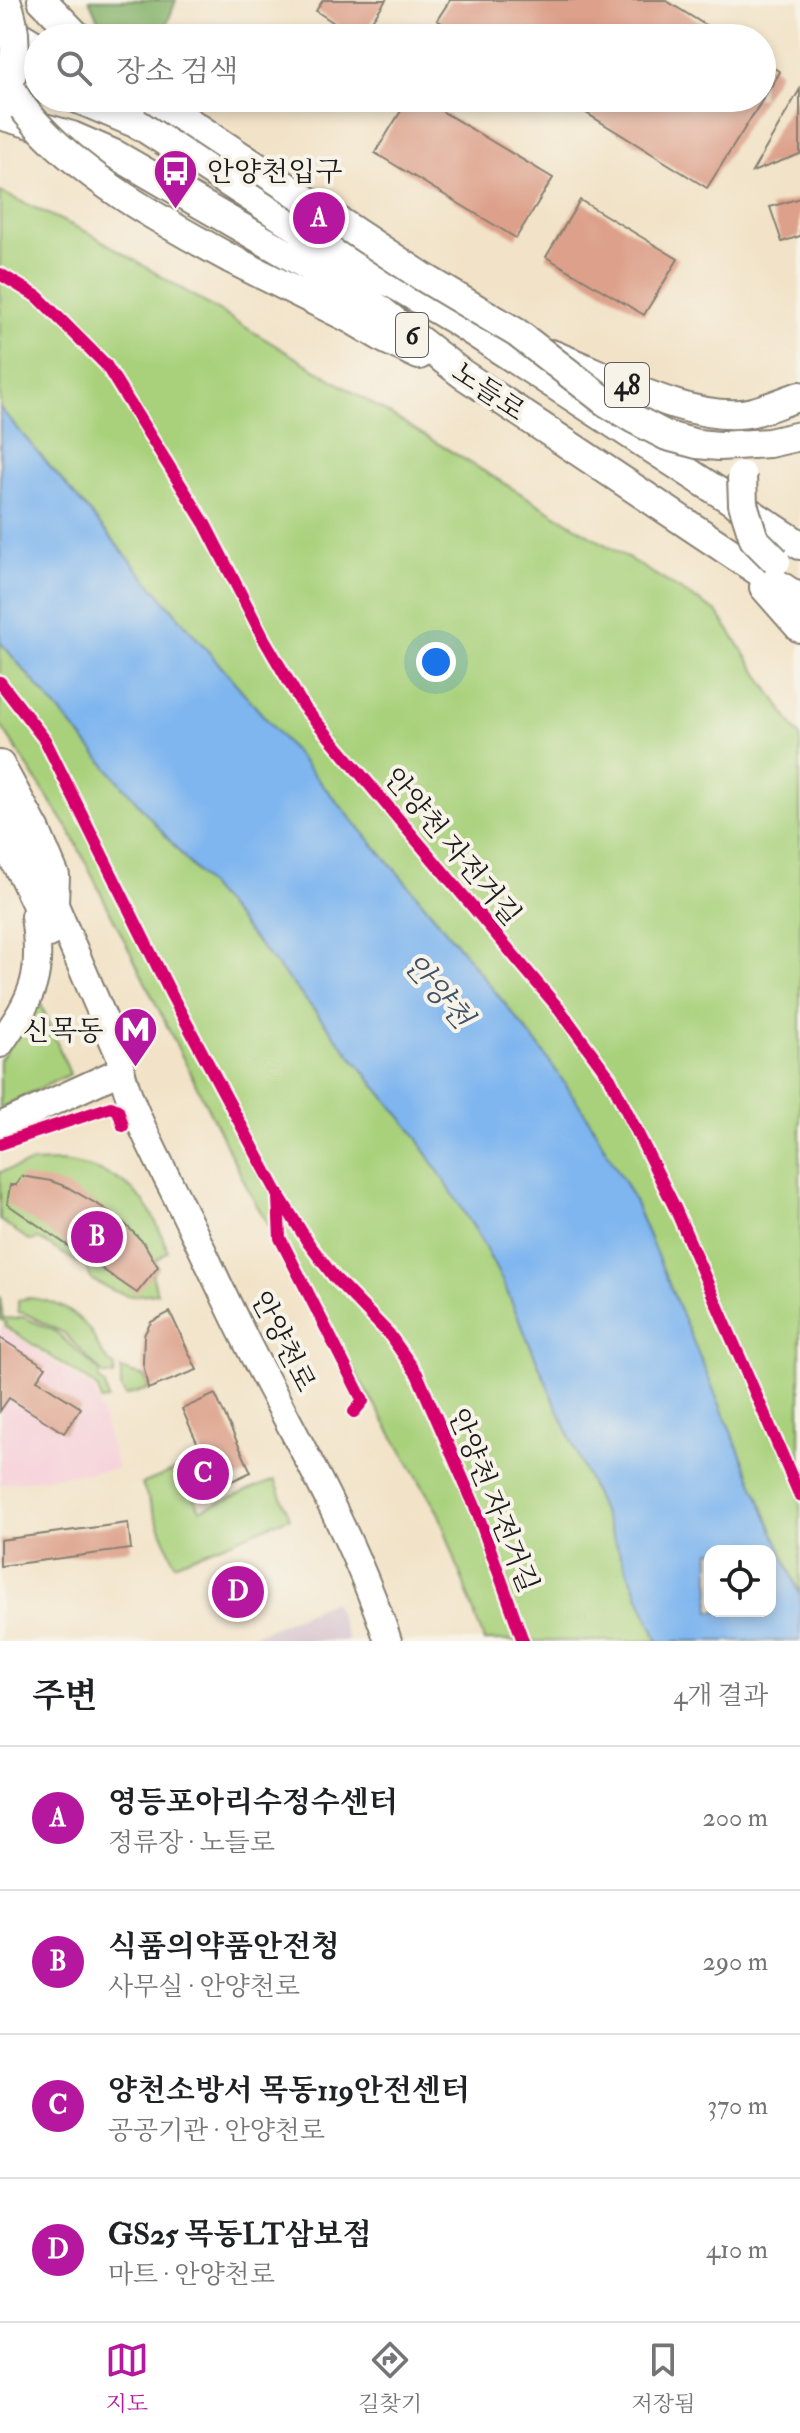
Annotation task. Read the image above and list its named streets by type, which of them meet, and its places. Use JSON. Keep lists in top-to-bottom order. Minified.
{"streets":{"main road":["6","48","노들로","안양천로"],"cycle path":["안양천 자전거길"]},"crossings":[["48","노들로"]],"water":["안양천"],"places":{"bus stop":["안양천입구"],"metro station":["신목동"]},"page":{"search":"장소 검색","pins":["A","B","C","D"],"heading":["주변","4개 결과"],"list":[{"mark":"A","name":"영등포아리수정수센터","note":"정류장 · 노들로","value":"200 m"},{"mark":"B","name":"식품의약품안전청","note":"사무실 · 안양천로","value":"290 m"},{"mark":"C","name":"양천소방서 목동119안전센터","note":"공공기관 · 안양천로","value":"370 m"},{"mark":"D","name":"GS25 목동LT삼보점","note":"마트 · 안양천로","value":"410 m"}],"nav":["지도","길찾기","저장됨"]}}
